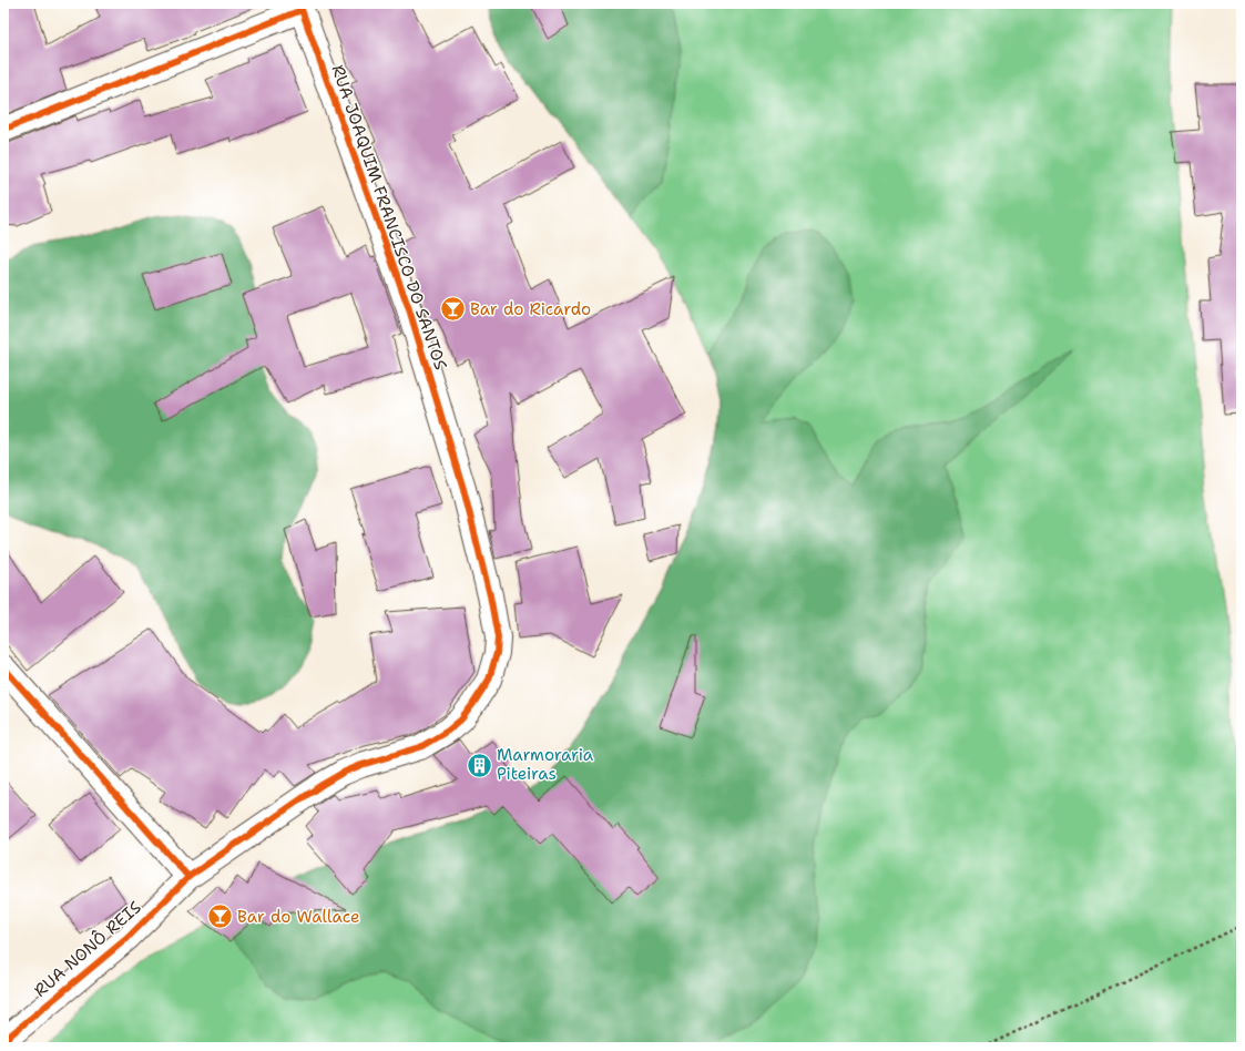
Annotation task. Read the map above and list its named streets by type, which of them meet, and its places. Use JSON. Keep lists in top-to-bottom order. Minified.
{"streets":{"street":["RUA JOAQUIM FRANCISCO DO SANTOS","RUA NONÔ REIS"]},"crossings":[["RUA JOAQUIM FRANCISCO DO SANTOS","RUA NONÔ REIS"]],"places":{"bar":["Bar do Ricardo","Bar do Wallace"],"building":["Marmoraria Piteiras"]}}
